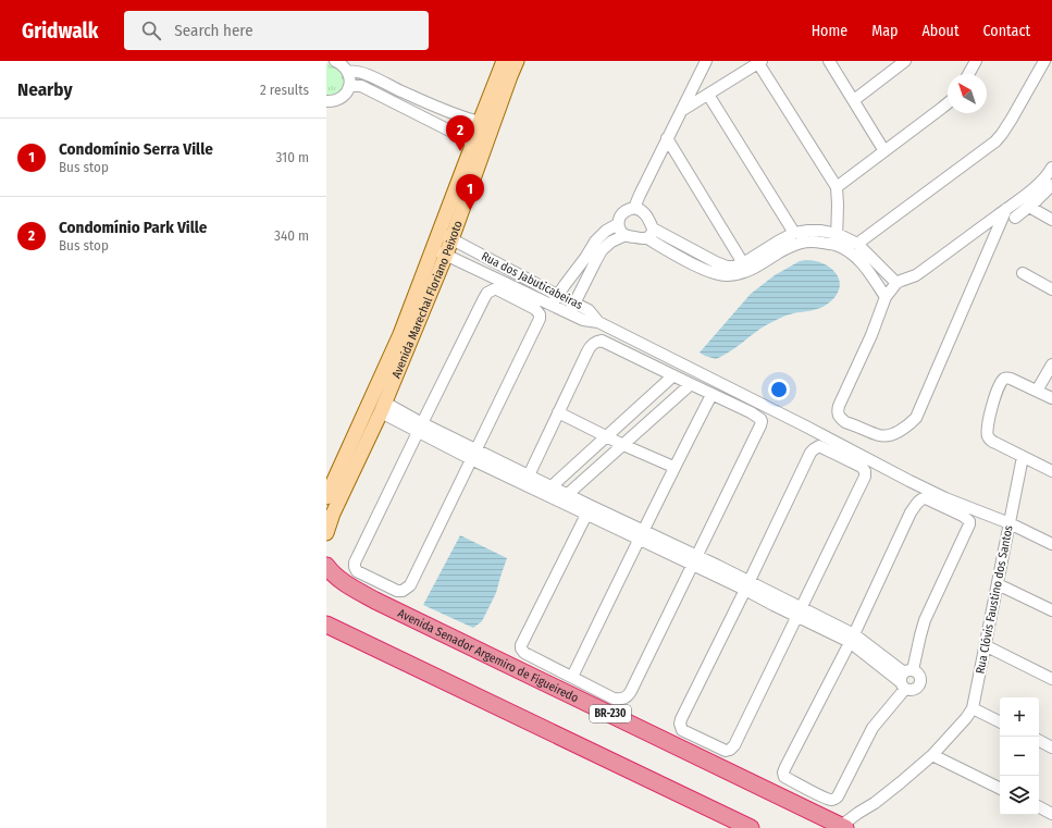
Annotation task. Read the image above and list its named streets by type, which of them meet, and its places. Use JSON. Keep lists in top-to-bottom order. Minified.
{"streets":{"highway":["Avenida Senador Argemiro de Figueiredo","BR-230"],"main road":["Avenida Marechal Floriano Peixoto"],"street":["Rua dos Jabuticabeiras","Rua Clóvis Faustino dos Santos"]},"crossings":[["Rua dos Jabuticabeiras","Avenida Marechal Floriano Peixoto"]],"north":"top left","page":{"header":"Gridwalk","search":"Search here","nav":["Home","Map","About","Contact"],"heading":["Nearby","2 results"],"pins":["2","1"],"list":[{"mark":"1","name":"Condomínio Serra Ville","note":"Bus stop","value":"310 m"},{"mark":"2","name":"Condomínio Park Ville","note":"Bus stop","value":"340 m"}],"map_buttons":["+","−"]}}
